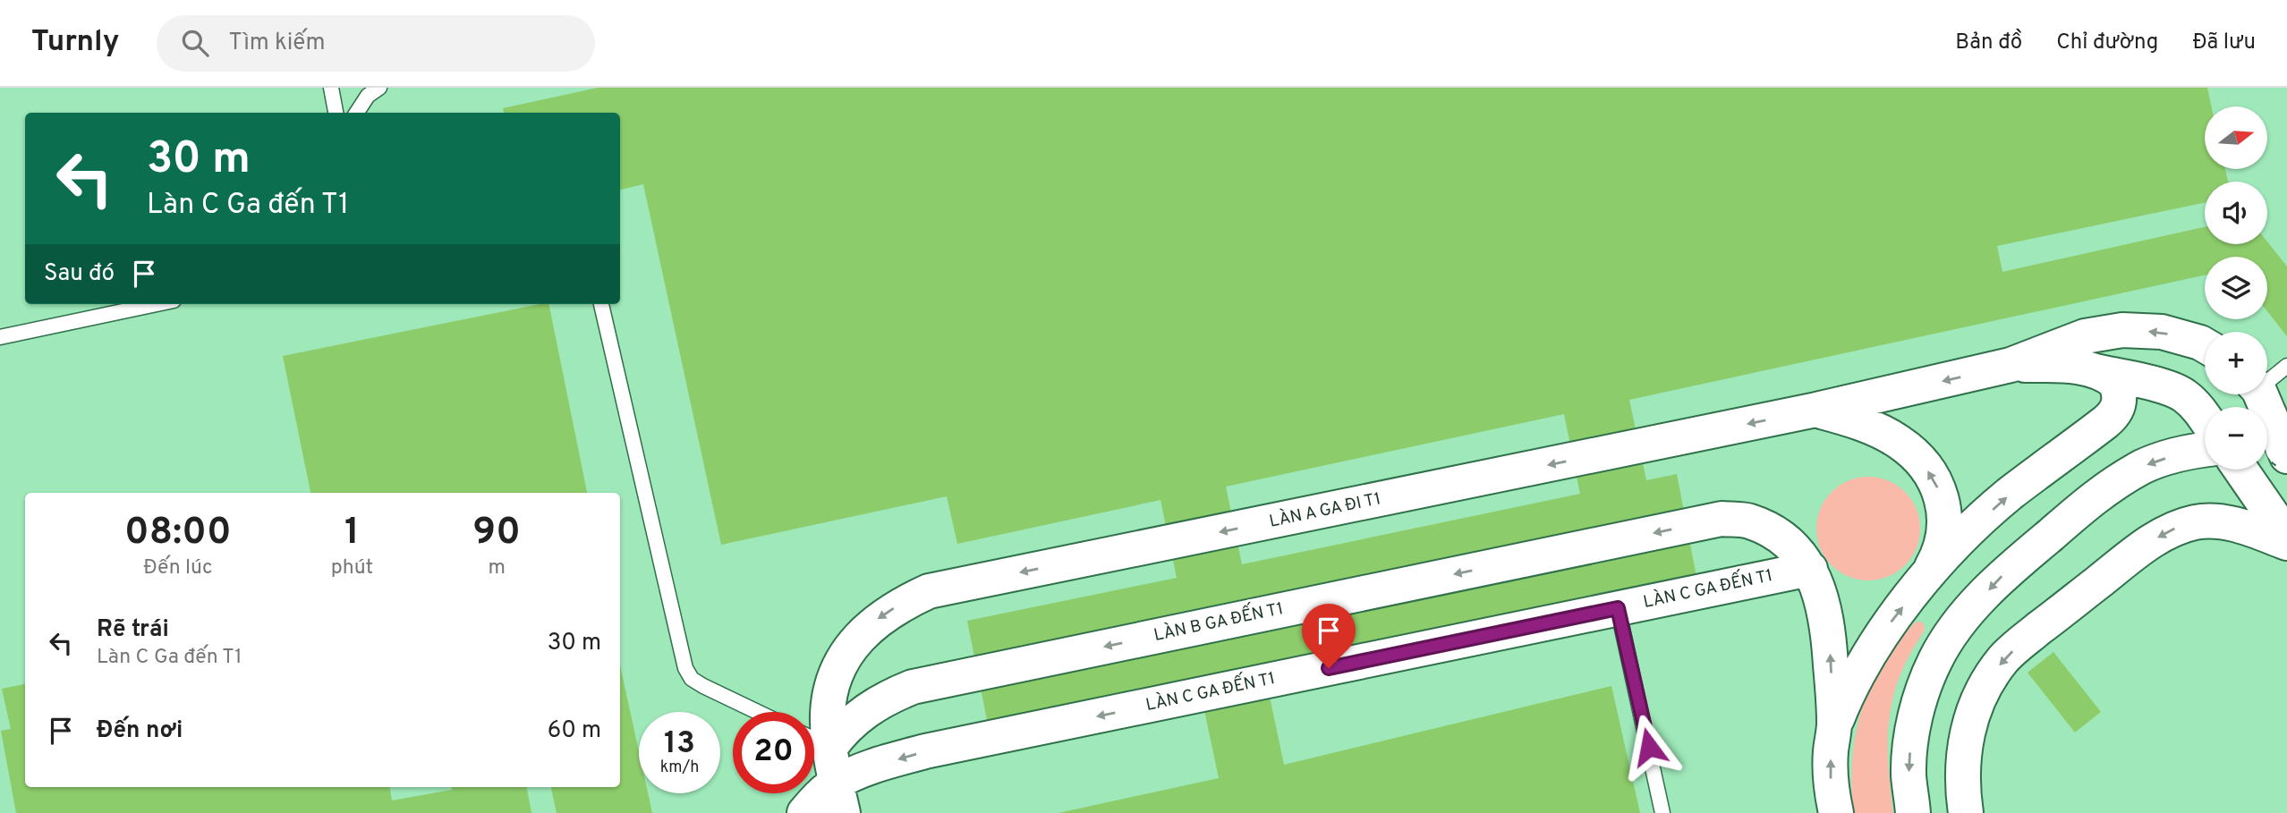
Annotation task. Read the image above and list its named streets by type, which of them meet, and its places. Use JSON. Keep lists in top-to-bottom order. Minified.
{"streets":{"street":["LÀN A GA ĐI T1","LÀN C GA ĐẾN T1","LÀN B GA ĐẾN T1"]},"crossings":[["LÀN A GA ĐI T1","LÀN C GA ĐẾN T1"],["LÀN A GA ĐI T1","LÀN B GA ĐẾN T1"],["LÀN C GA ĐẾN T1","LÀN B GA ĐẾN T1"]],"one_way":["LÀN A GA ĐI T1","LÀN C GA ĐẾN T1","LÀN B GA ĐẾN T1"],"north":"right","page":{"header":"Turnly","search":"Tìm kiếm","nav":["Bản đồ","Chỉ đường","Đã lưu"],"map_buttons":["+","−"],"turn":["30 m","Làn C Ga đến T1"],"then":"Sau đó","eta":["08:00","Đến lúc","1","phút","90","m"],"list":[{"name":"Rẽ trái","note":"Làn C Ga đến T1","value":"30 m"},{"name":"Đến nơi","value":"60 m"}],"speed":"13 km/h","limit":"20"}}
